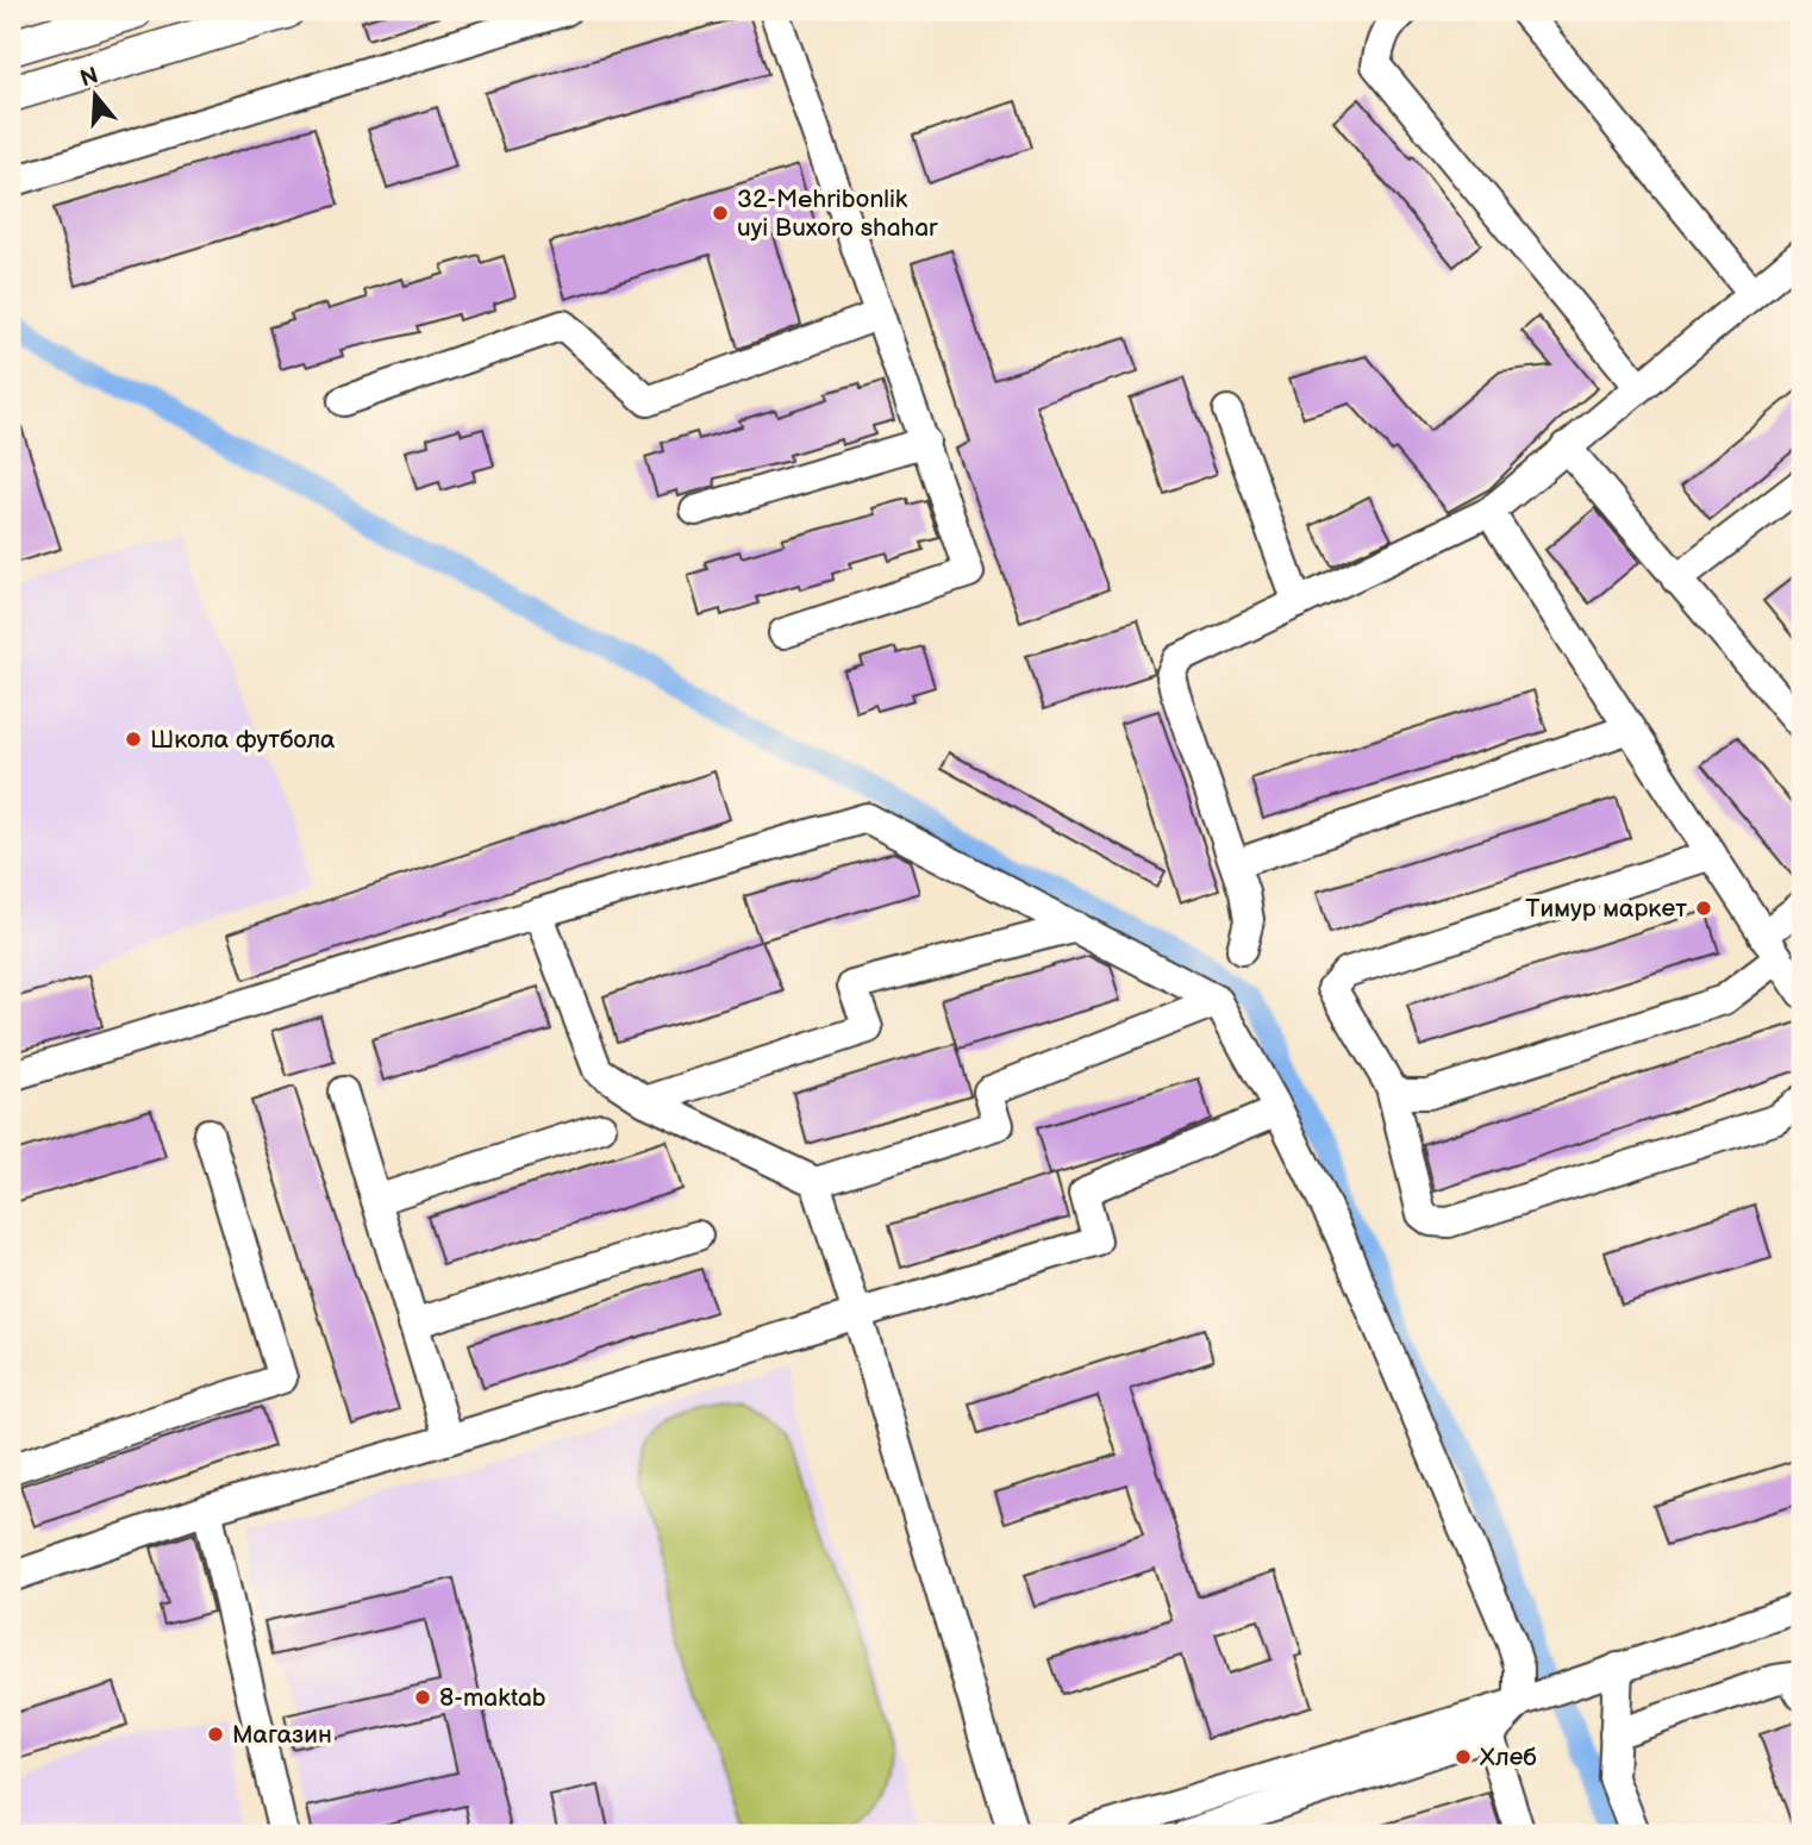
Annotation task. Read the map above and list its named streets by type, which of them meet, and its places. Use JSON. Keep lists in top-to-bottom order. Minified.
{"places":["32-Mehribonlik uyi Buxoro shahar","Школа футбола","Тимур маркет","8-maktab","Магазин","Хлеб"],"north":"top"}
